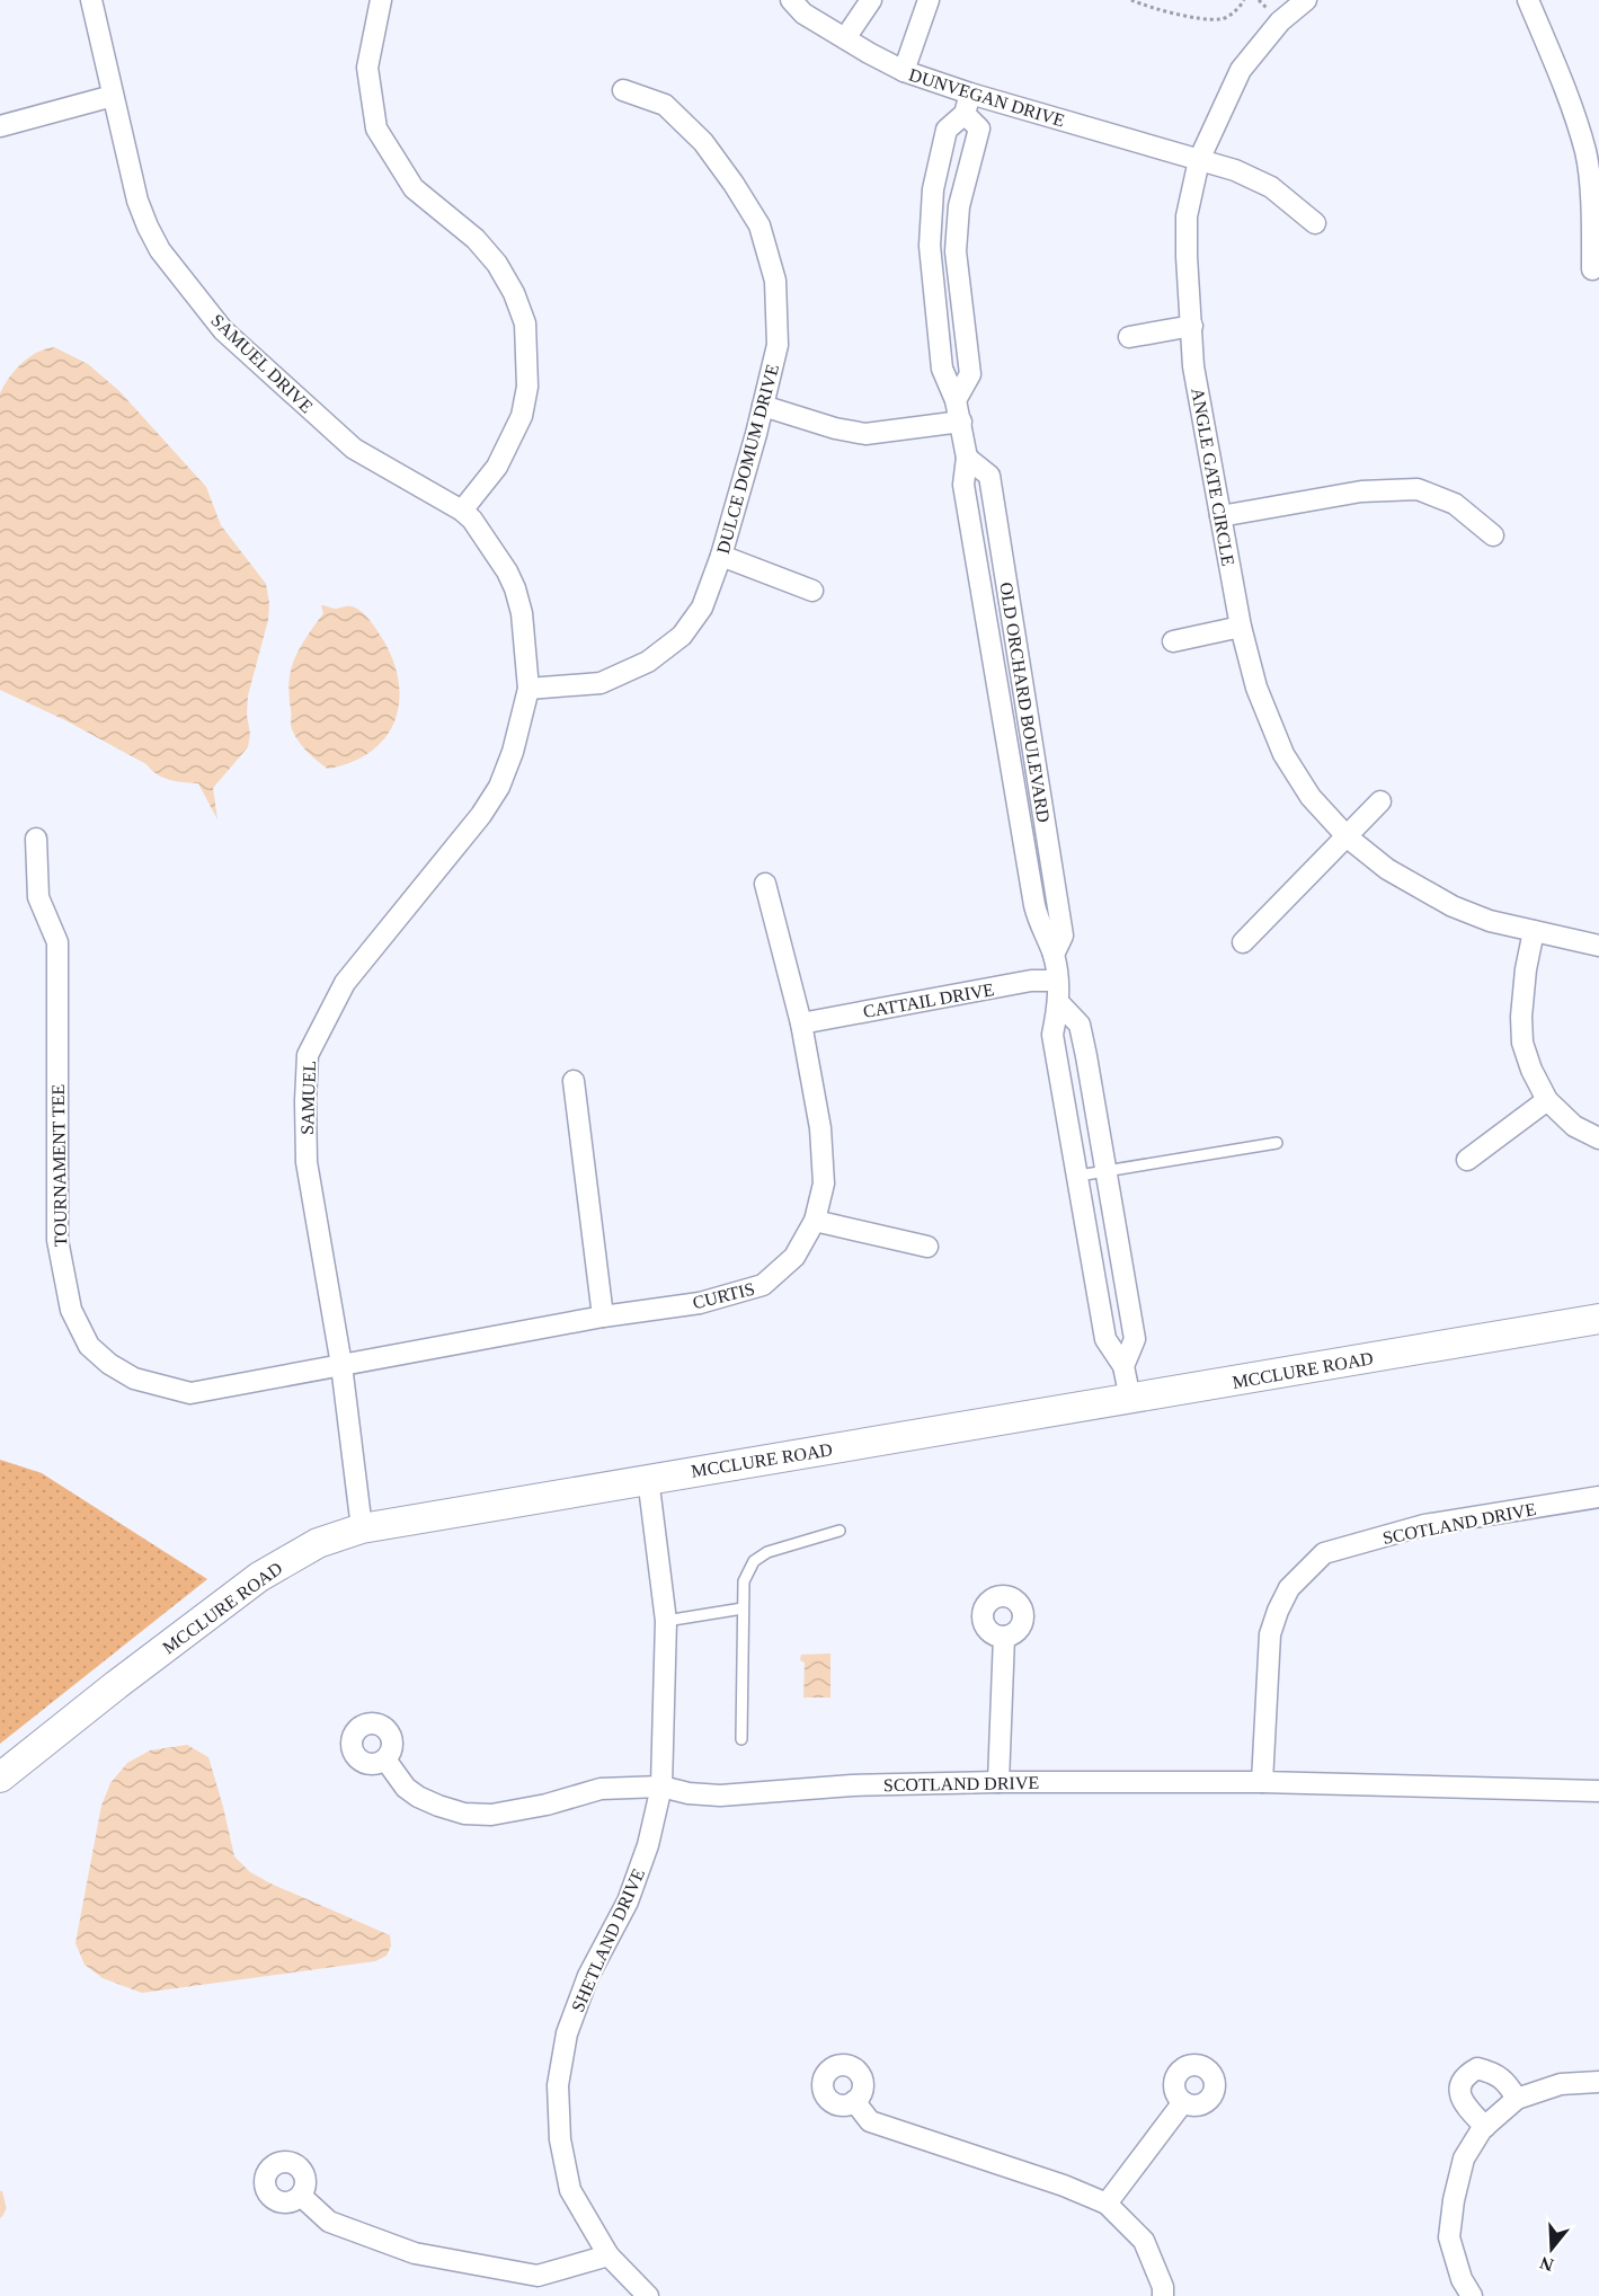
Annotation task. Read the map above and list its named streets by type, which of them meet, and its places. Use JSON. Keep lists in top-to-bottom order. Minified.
{"streets":{"street":["DUNVEGAN DRIVE","SAMUEL DRIVE","DULCE DOMUM DRIVE","ANGLE GATE CIRCLE","OLD ORCHARD BOULEVARD","CATTAIL DRIVE","SAMUEL","TOURNAMENT TEE","CURTIS","MCCLURE ROAD","SCOTLAND DRIVE","SHETLAND DRIVE"]},"crossings":[["DUNVEGAN DRIVE","ANGLE GATE CIRCLE"],["DUNVEGAN DRIVE","OLD ORCHARD BOULEVARD"],["SAMUEL DRIVE","DULCE DOMUM DRIVE"],["SAMUEL DRIVE","SAMUEL"],["DULCE DOMUM DRIVE","SAMUEL"],["OLD ORCHARD BOULEVARD","CATTAIL DRIVE"],["OLD ORCHARD BOULEVARD","MCCLURE ROAD"],["CATTAIL DRIVE","CURTIS"],["SAMUEL","TOURNAMENT TEE"],["SAMUEL","CURTIS"],["SAMUEL","MCCLURE ROAD"],["TOURNAMENT TEE","CURTIS"],["MCCLURE ROAD","SHETLAND DRIVE"],["SCOTLAND DRIVE","SHETLAND DRIVE"]],"north":"bottom"}
